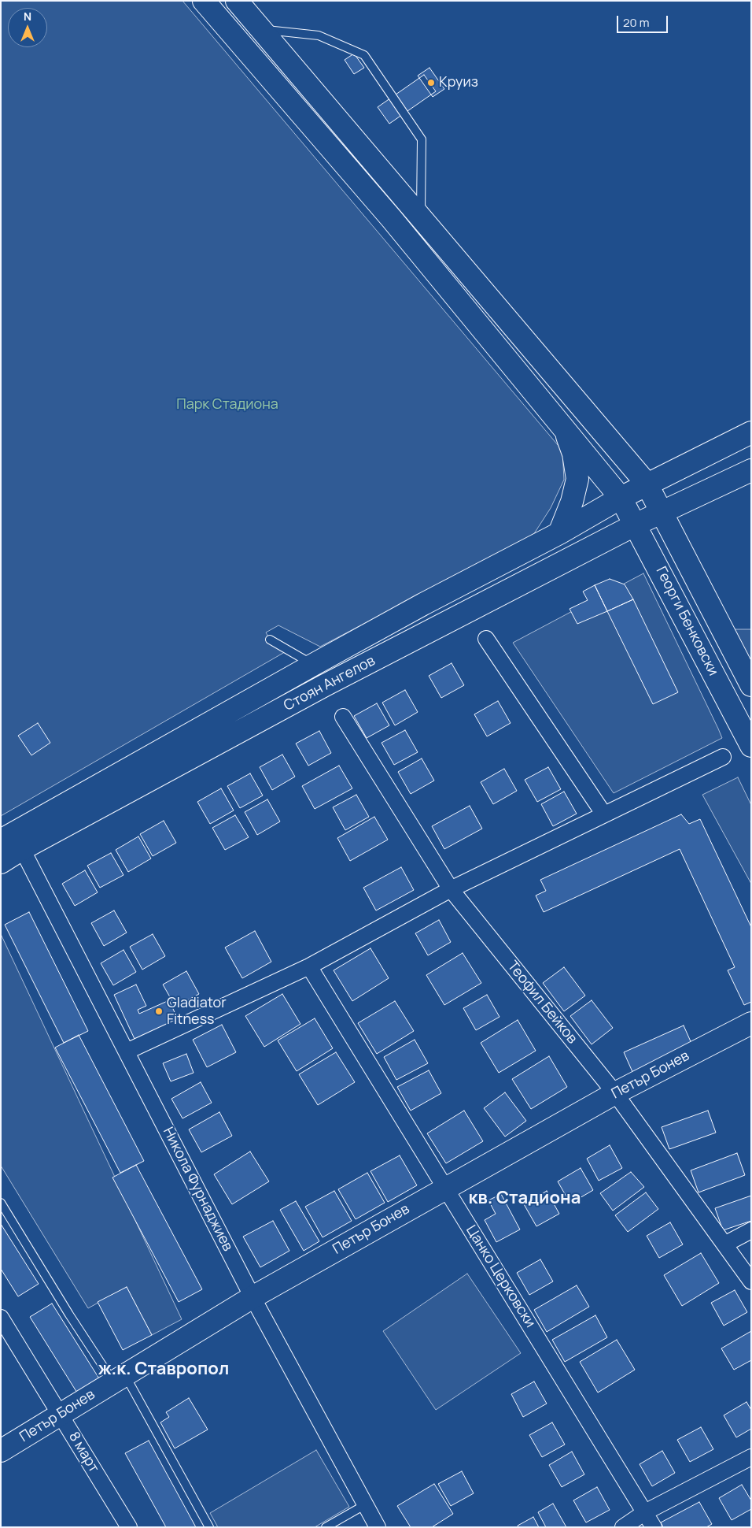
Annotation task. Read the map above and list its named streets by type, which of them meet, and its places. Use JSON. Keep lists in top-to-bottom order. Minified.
{"streets":{"main road":["Георги Бенковски","Стоян Ангелов","Петър Бонев"],"street":["Теофил Бейков","Никола Фурнаджиев","Цанко Церковски","8 март"]},"crossings":[["Георги Бенковски","Стоян Ангелов"],["Стоян Ангелов","Никола Фурнаджиев"],["Теофил Бейков","Петър Бонев"],["Петър Бонев","Никола Фурнаджиев"],["Петър Бонев","Цанко Церковски"],["Петър Бонев","8 март"]],"districts":["кв. Стадиона","ж.к. Ставропол"],"parks":["Парк Стадиона"],"places":["Круиз","Gladiator Fitness"],"scale_bar":"20 m","north":"top"}
